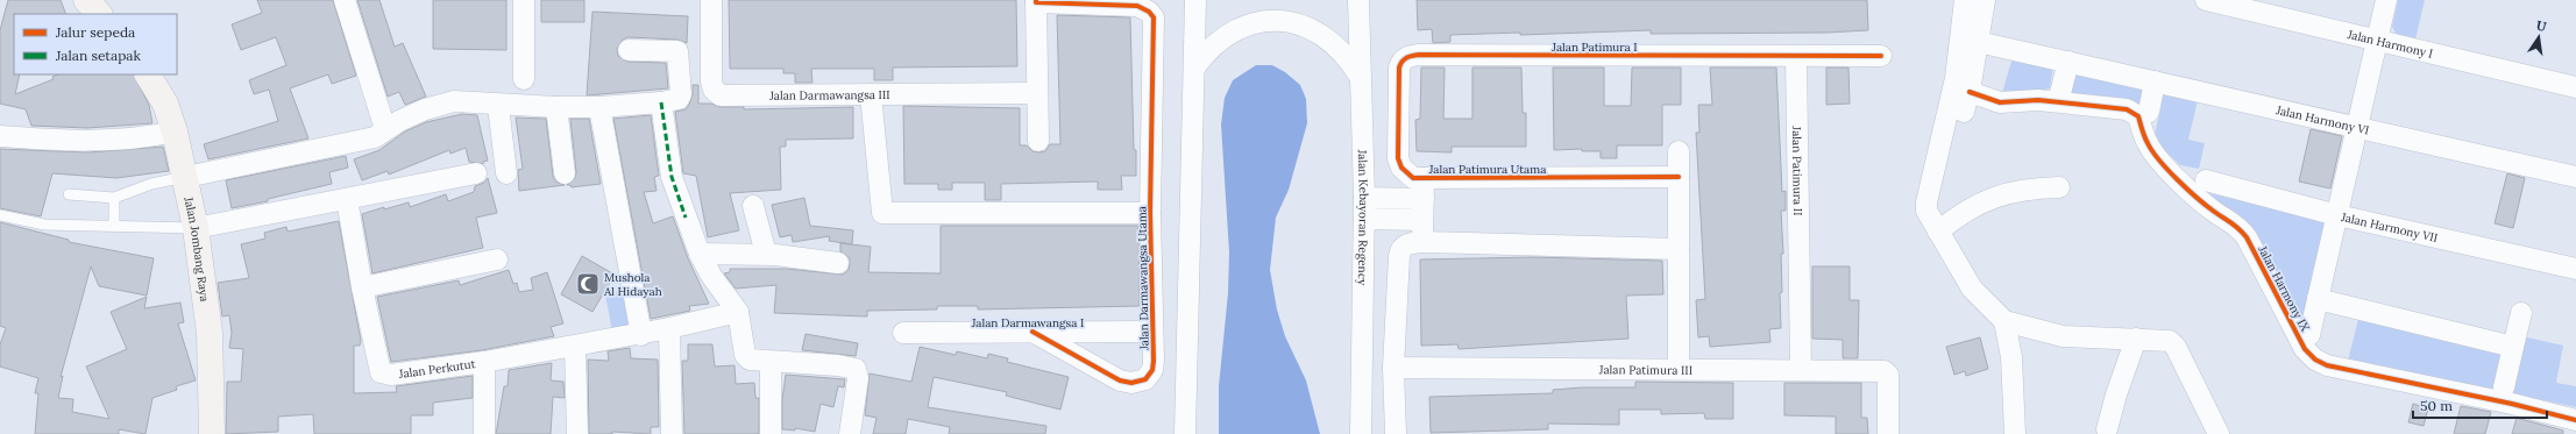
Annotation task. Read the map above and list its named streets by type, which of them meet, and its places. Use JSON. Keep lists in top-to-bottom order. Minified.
{"streets":{"main road":["Jalan Jombang Raya"],"street":["Jalan Harmony I","Jalan Patimura I","Jalan Darmawangsa III","Jalan Harmony VI","Jalan Patimura Utama","Jalan Patimura II","Jalan Kebayoran Regency","Jalan Harmony VII","Jalan Darmawangsa Utama","Jalan Harmony IX","Jalan Darmawangsa I","Jalan Perkutut","Jalan Patimura III"]},"crossings":[["Jalan Patimura I","Jalan Patimura Utama"],["Jalan Patimura I","Jalan Patimura II"],["Jalan Harmony VI","Jalan Harmony IX"],["Jalan Patimura Utama","Jalan Kebayoran Regency"],["Jalan Patimura II","Jalan Patimura III"],["Jalan Darmawangsa Utama","Jalan Darmawangsa I"]],"places":{"mosque":["Mushola Al Hidayah"]},"legend":["Jalur sepeda","Jalan setapak"],"scale_bar":"50 m","north":"top"}
